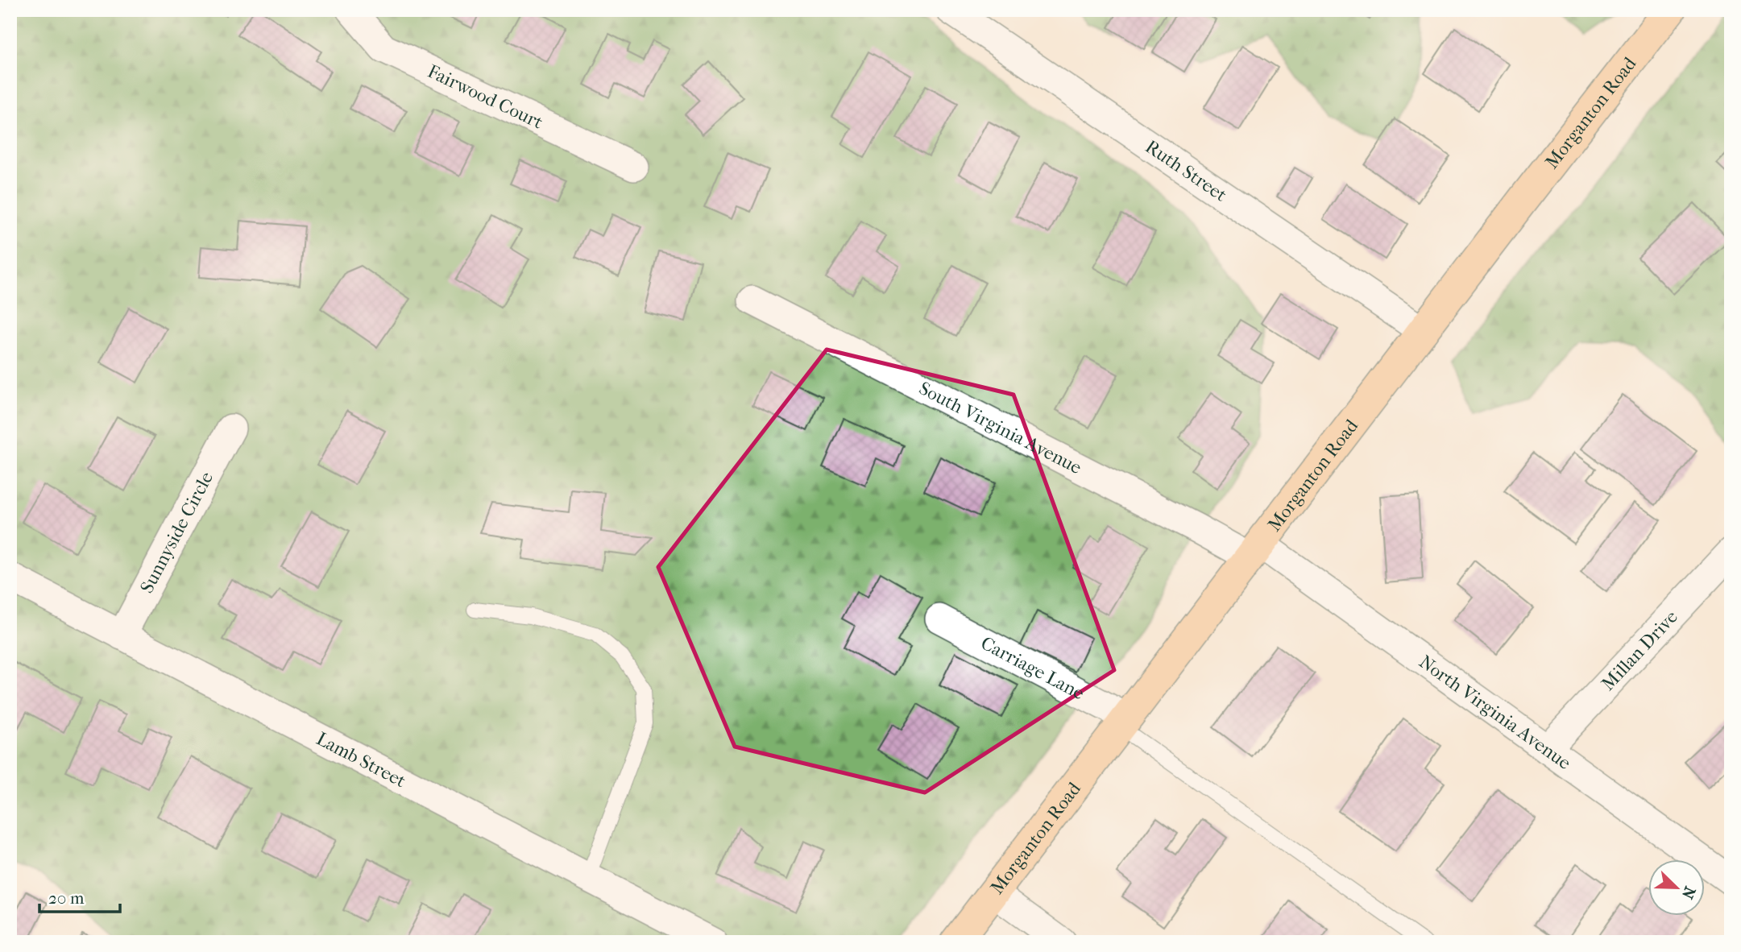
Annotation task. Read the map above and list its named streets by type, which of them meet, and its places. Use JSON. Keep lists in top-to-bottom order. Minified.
{"streets":{"main road":["Morganton Road"],"street":["Fairwood Court","Ruth Street","South Virginia Avenue","Sunnyside Circle","Millan Drive","Carriage Lane","North Virginia Avenue","Lamb Street"]},"crossings":[["Morganton Road","Ruth Street"],["Morganton Road","South Virginia Avenue"],["Morganton Road","Carriage Lane"],["Morganton Road","North Virginia Avenue"],["South Virginia Avenue","North Virginia Avenue"],["Sunnyside Circle","Lamb Street"],["Millan Drive","North Virginia Avenue"]],"scale_bar":"20 m","north":"bottom right"}
